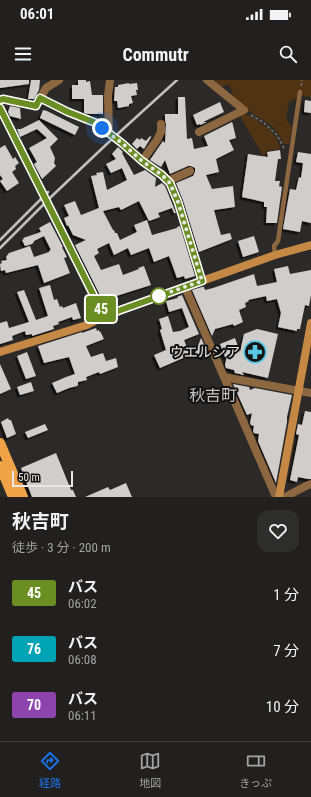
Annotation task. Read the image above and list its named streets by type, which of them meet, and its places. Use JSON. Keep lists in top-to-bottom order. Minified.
{"districts":["秋吉町"],"places":{"pharmacy":["ウエルシア"]},"lines":["bus line 45"],"scale_bar":"50 m","page":{"status":"06:01","header":"Commutr","on_map":"45","scale":"50 m","heading":["秋吉町","徒歩 · 3 分 · 200 m"],"list":[{"mark":"45","name":"バス","note":"06:02","value":"1 分"},{"mark":"76","name":"バス","note":"06:08","value":"7 分"},{"mark":"70","name":"バス","note":"06:11","value":"10 分"}],"tabs":["経路","地図","きっぷ"]}}
